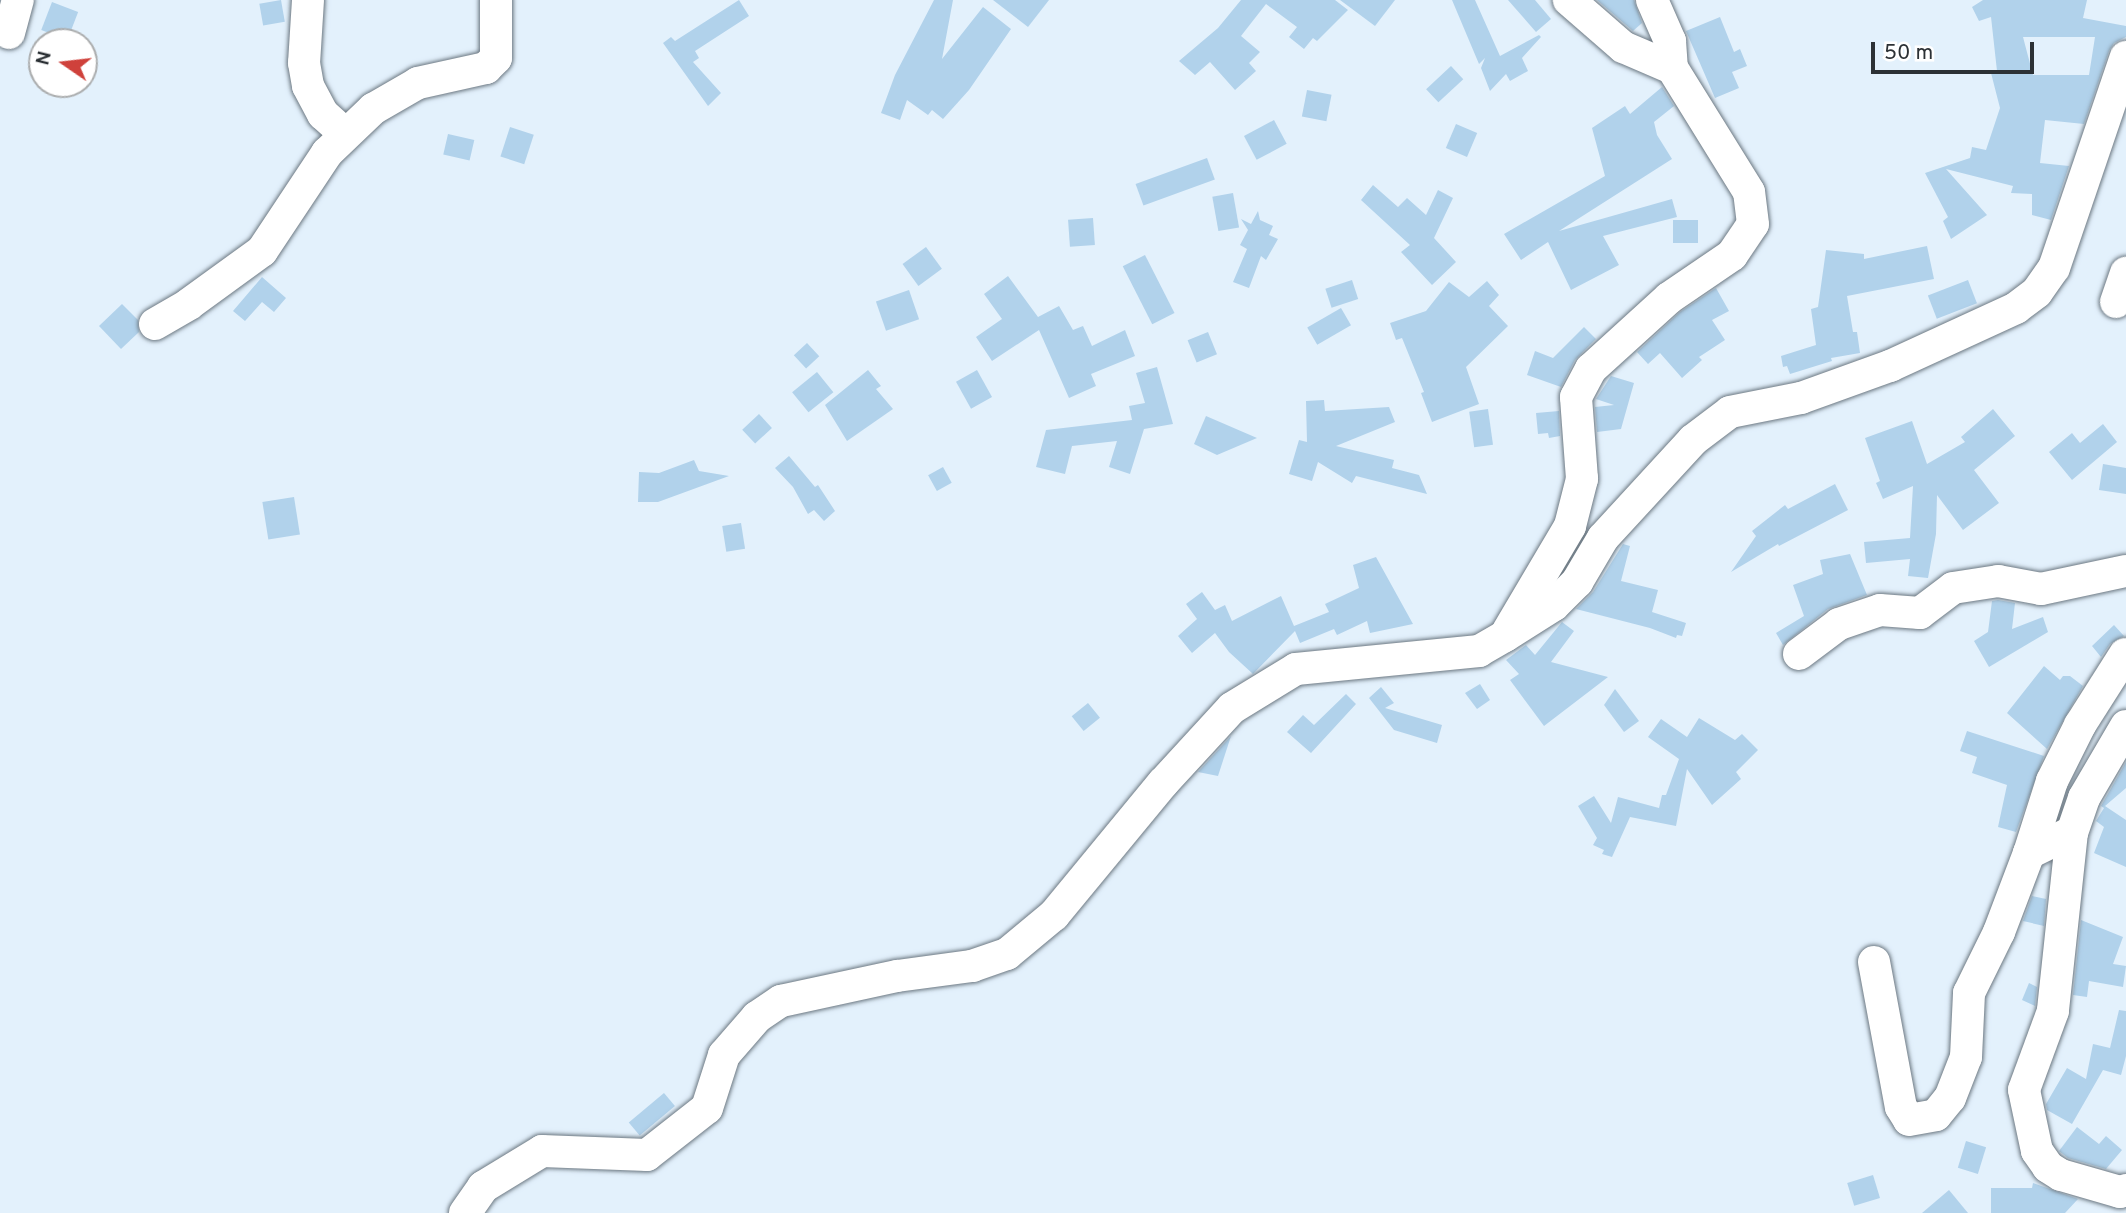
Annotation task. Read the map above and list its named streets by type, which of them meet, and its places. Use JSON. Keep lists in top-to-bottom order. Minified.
{"scale_bar":"50 m","north":"left"}
